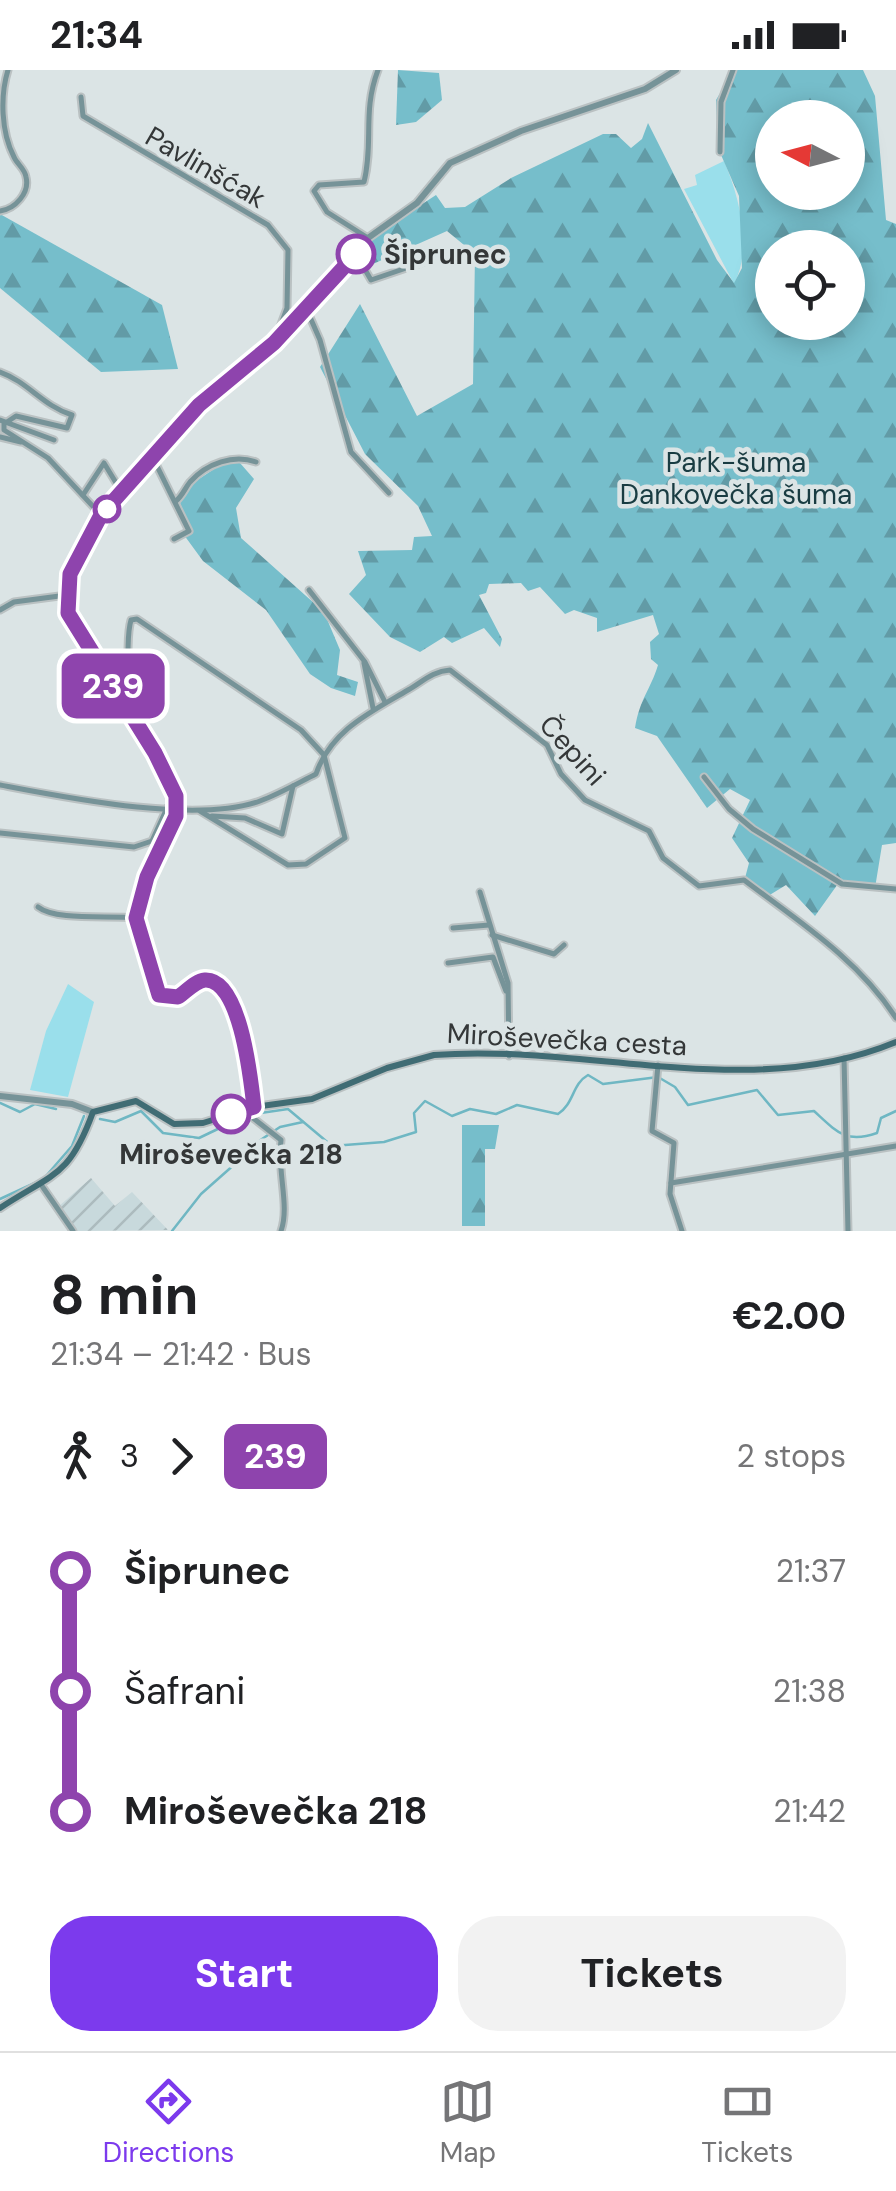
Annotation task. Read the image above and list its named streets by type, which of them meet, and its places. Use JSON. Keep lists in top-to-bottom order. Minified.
{"streets":{"main road":["Miroševečka cesta"],"street":["Pavlinšćak","Čepini"]},"parks":["Park-šuma Dankovečka šuma"],"places":["Šiprunec","Miroševečka 218"],"lines":["bus line 239"],"north":"left","page":{"status":"21:34","on_map":"239","heading":["8 min","21:34 – 21:42 · Bus","€2.00"],"legs":["3","239","2 stops"],"list":[{"name":"Šiprunec","value":"21:37"},{"name":"Šafrani","value":"21:38"},{"name":"Miroševečka 218","value":"21:42"}],"buttons":["Start","Tickets"],"tabs":["Directions","Map","Tickets"]}}
